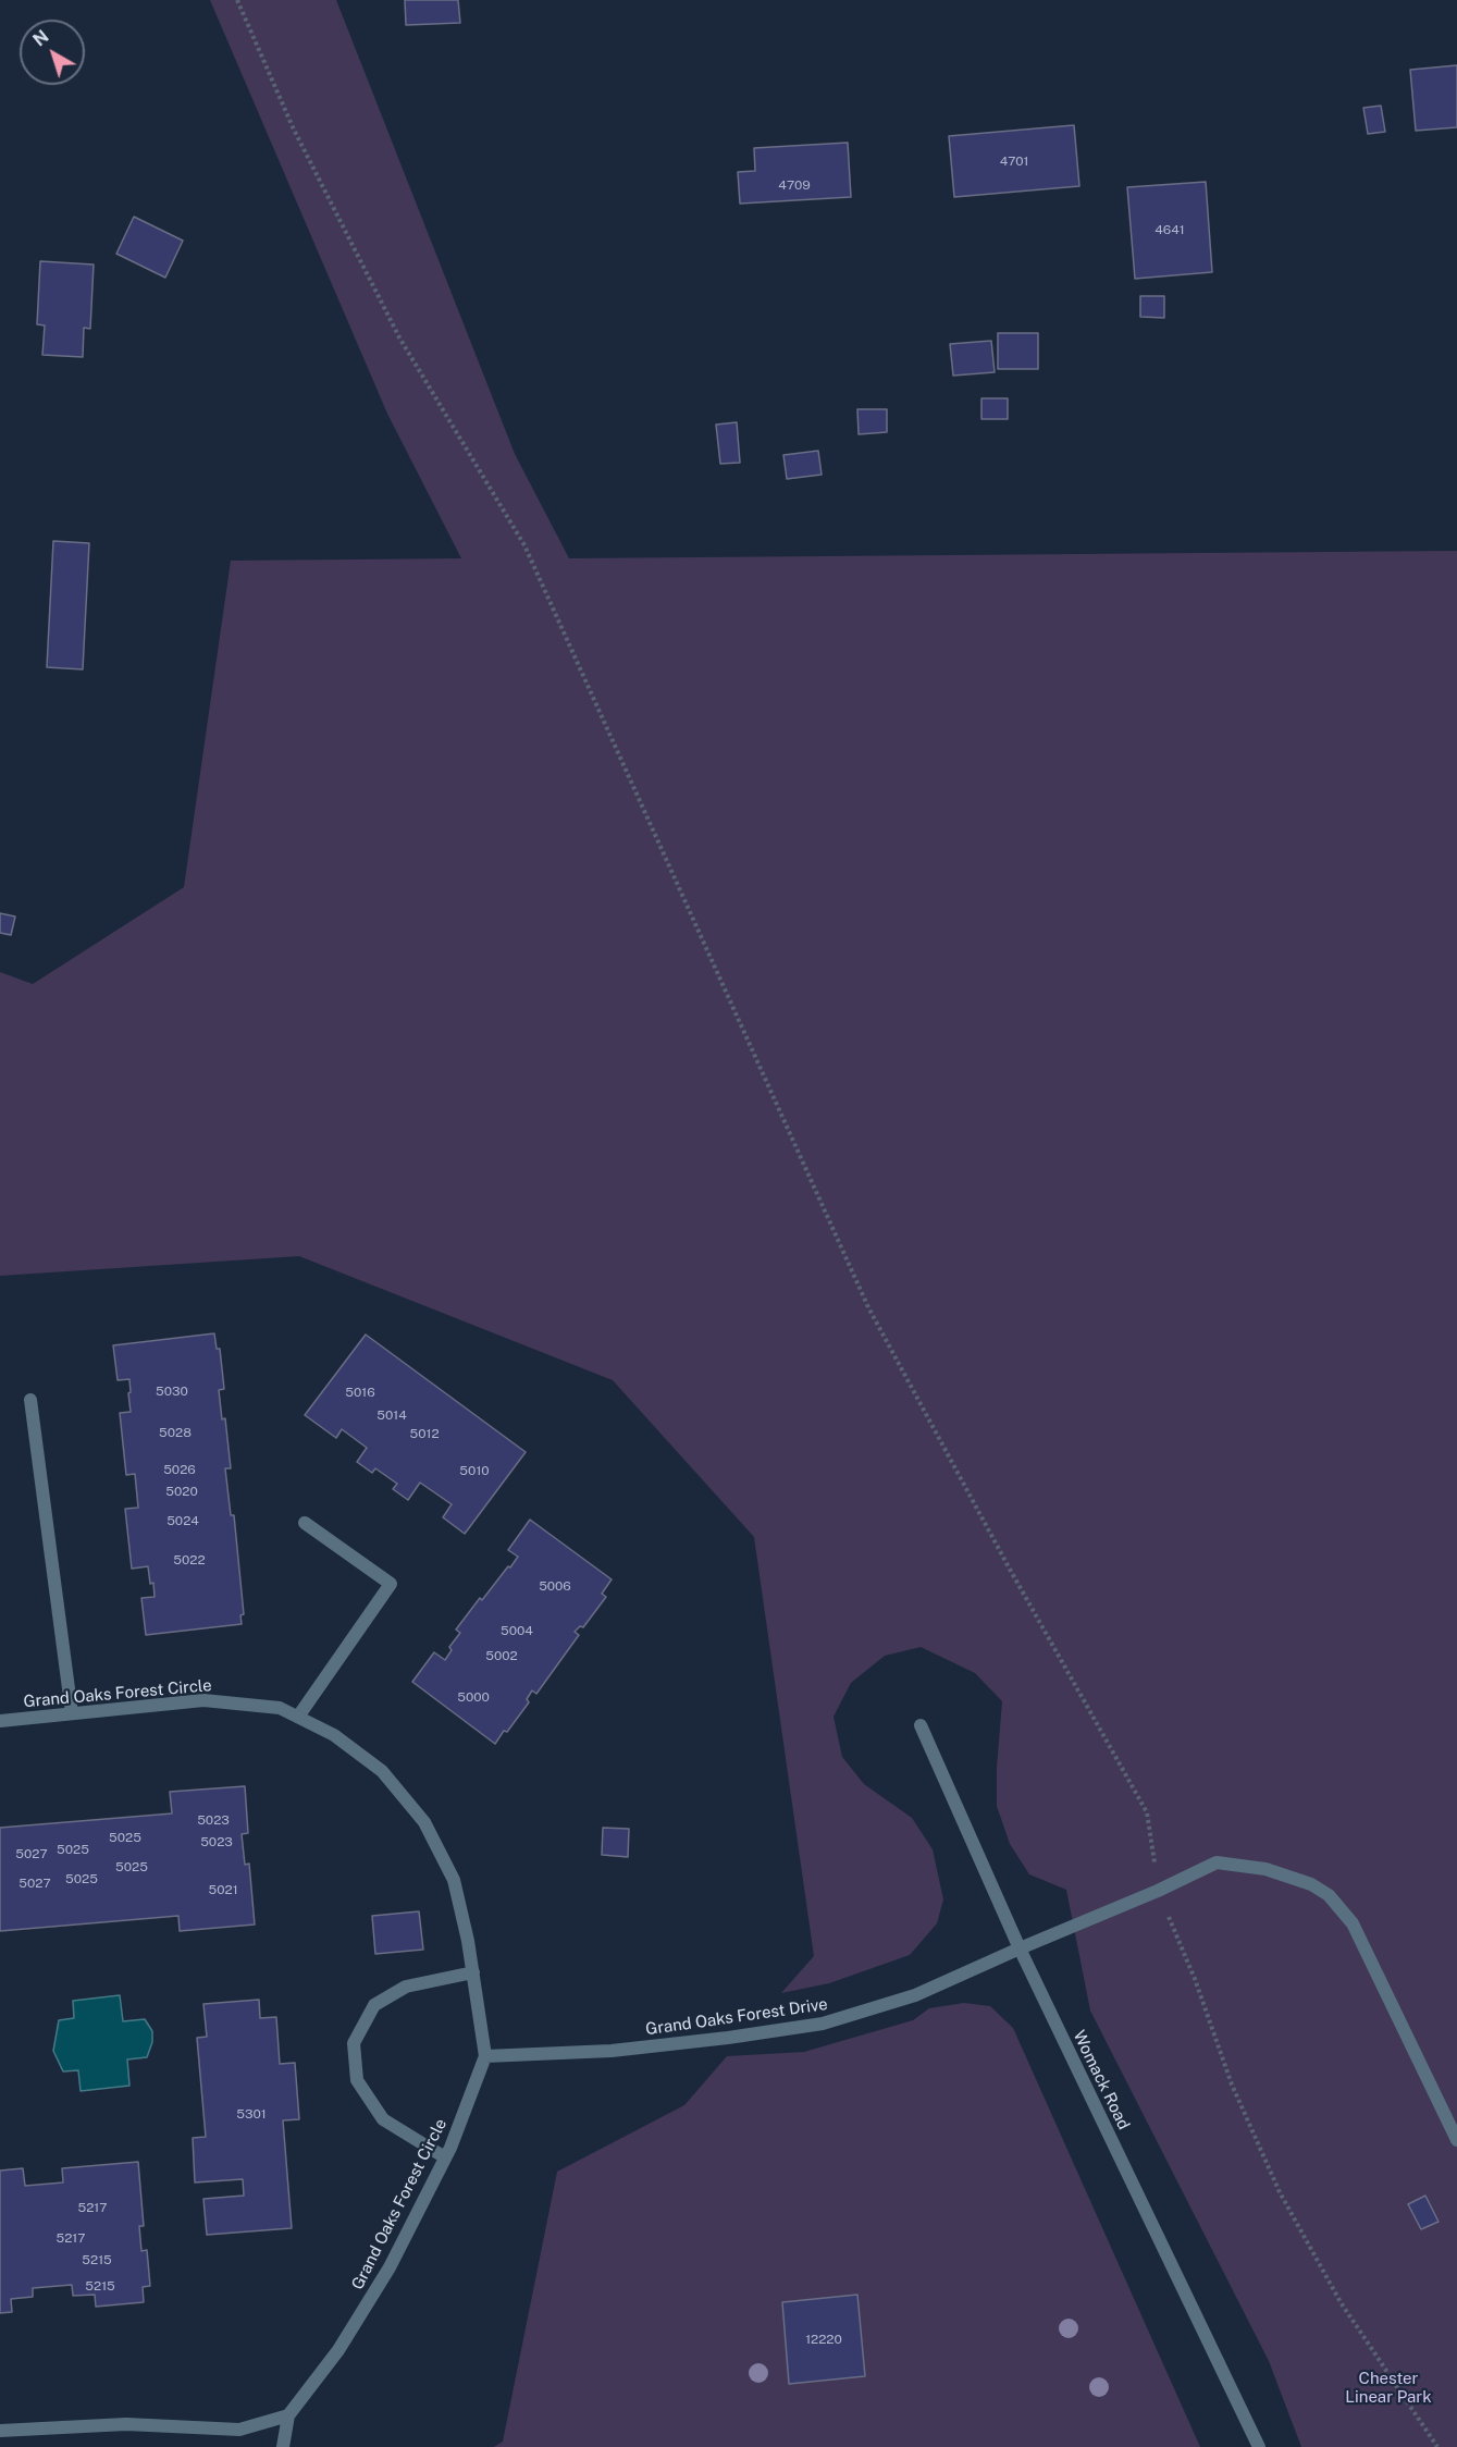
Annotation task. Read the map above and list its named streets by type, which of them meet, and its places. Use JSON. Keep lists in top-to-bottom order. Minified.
{"streets":{"street":["Grand Oaks Forest Circle","Grand Oaks Forest Drive","Womack Road"]},"crossings":[["Grand Oaks Forest Circle","Grand Oaks Forest Drive"],["Grand Oaks Forest Drive","Womack Road"]],"parks":["Chester Linear Park"],"house_numbers":["4701","4709","4641","5030","5016","5014","5028","5012","5026","5010","5020","5024","5022","5006","5004","5002","5000","5023","5025","5023","5025","5027","5025","5025","5027","5021","5301","5217","5217","5215","5215","12220"],"north":"top left"}
